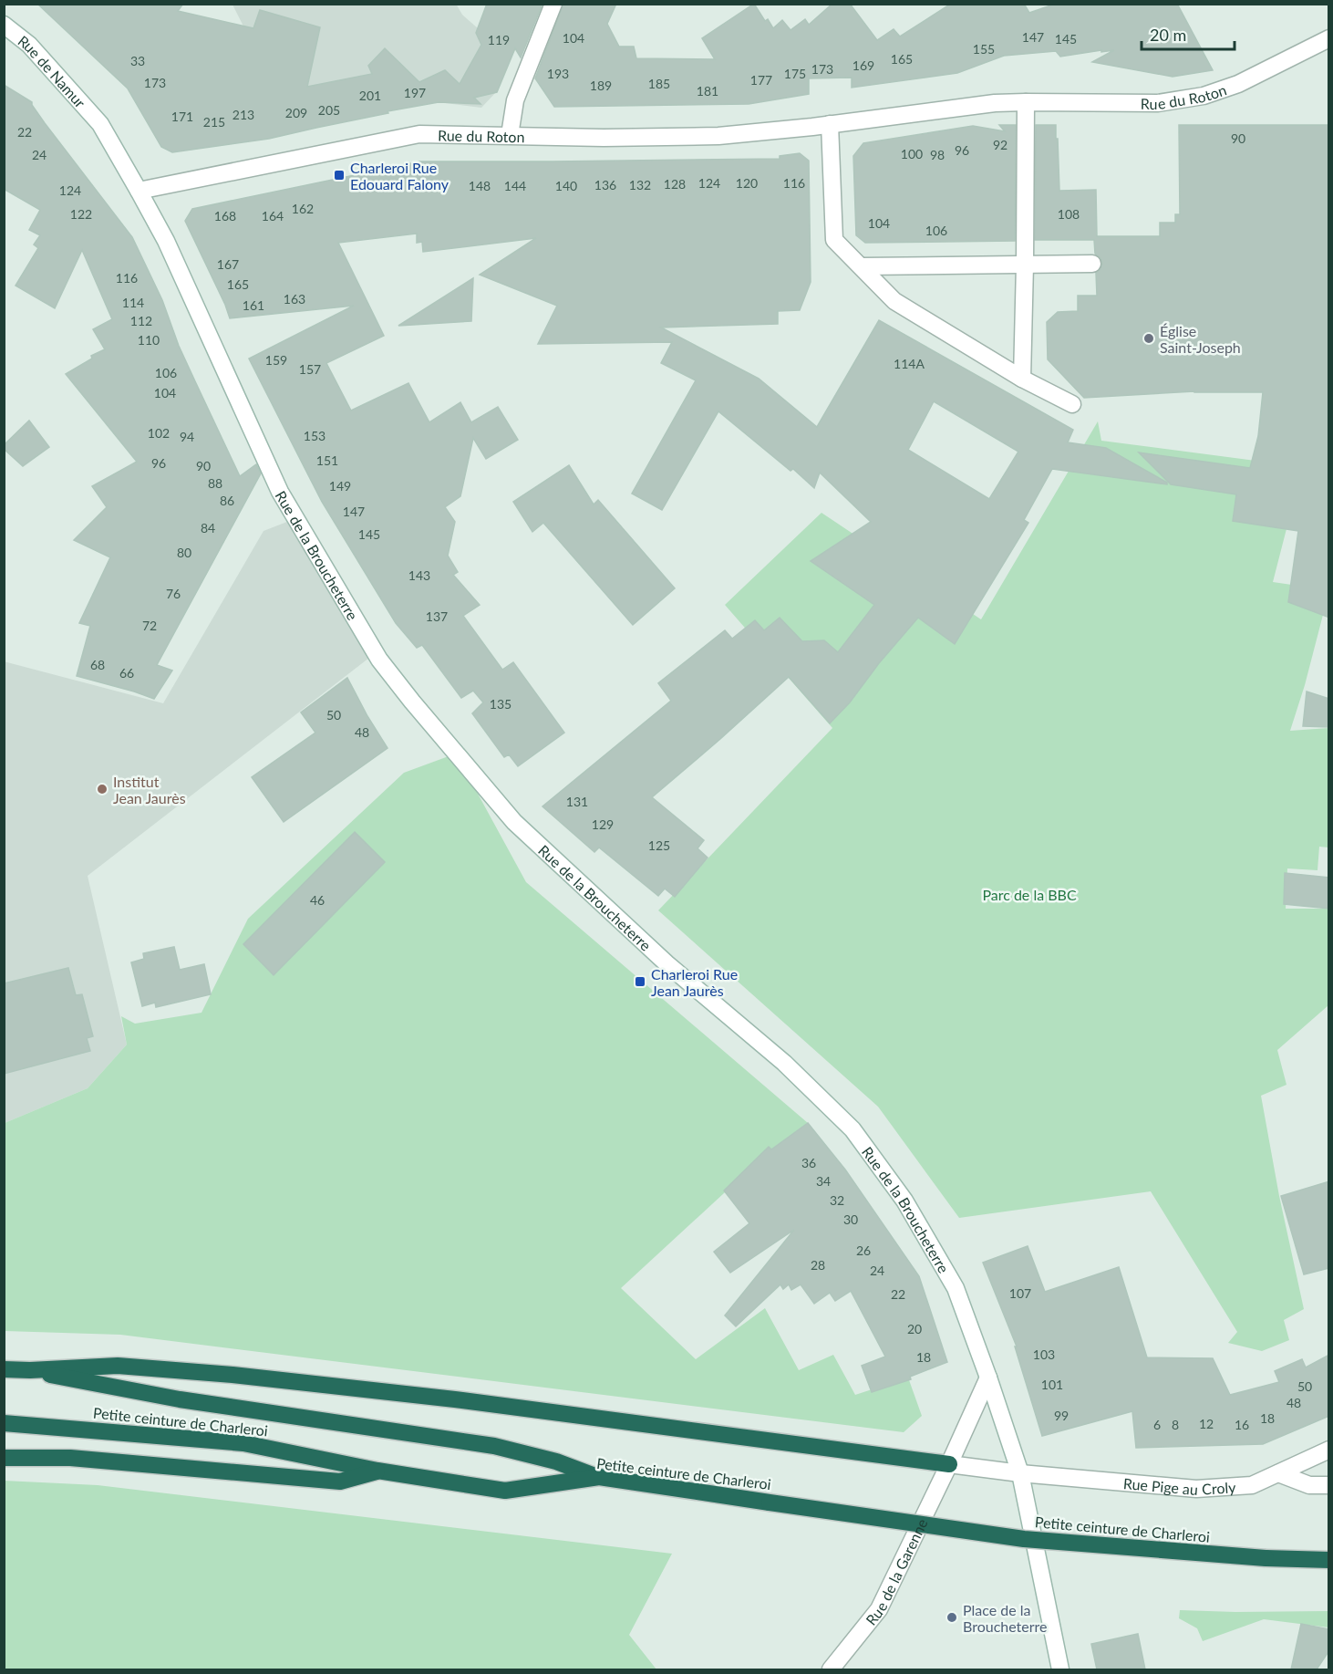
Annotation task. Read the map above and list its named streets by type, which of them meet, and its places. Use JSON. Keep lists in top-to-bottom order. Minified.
{"streets":{"highway":["Petite ceinture de Charleroi"],"street":["Rue de Namur","Rue du Roton","Rue de la Broucheterre","Rue Pige au Croly","Rue de la Garenne"]},"crossings":[["Rue de Namur","Rue de la Broucheterre"],["Rue du Roton","Rue de la Broucheterre"],["Rue de la Broucheterre","Rue Pige au Croly"],["Rue de la Broucheterre","Rue de la Garenne"],["Rue Pige au Croly","Rue de la Garenne"]],"parks":["Parc de la BBC"],"places":{"transit":["Charleroi Rue Edouard Falony","Charleroi Rue Jean Jaurès"],"other":["Église Saint-Joseph","Institut Jean Jaurès","Place de la Broucheterre"]},"house_numbers":["147","104","145","119","155","165","33","169","173","193","175","177","173","185","189","181","197","201","205","209","213","171","215","22","90","92","96","100","24","98","124","120","116","128","136","132","148","144","140","124","162","122","108","168","164","104","106","167","116","165","163","114","161","112","110","159","114A","157","106","104","102","153","94","151","96","90","88","149","86","147","84","145","80","143","76","137","72","68","66","135","50","48","131","129","125","46","36","34","32","30","26","28","24","107","22","20","103","18","101","50","48","99","18","12","6","8","16"],"scale_bar":"20 m"}
